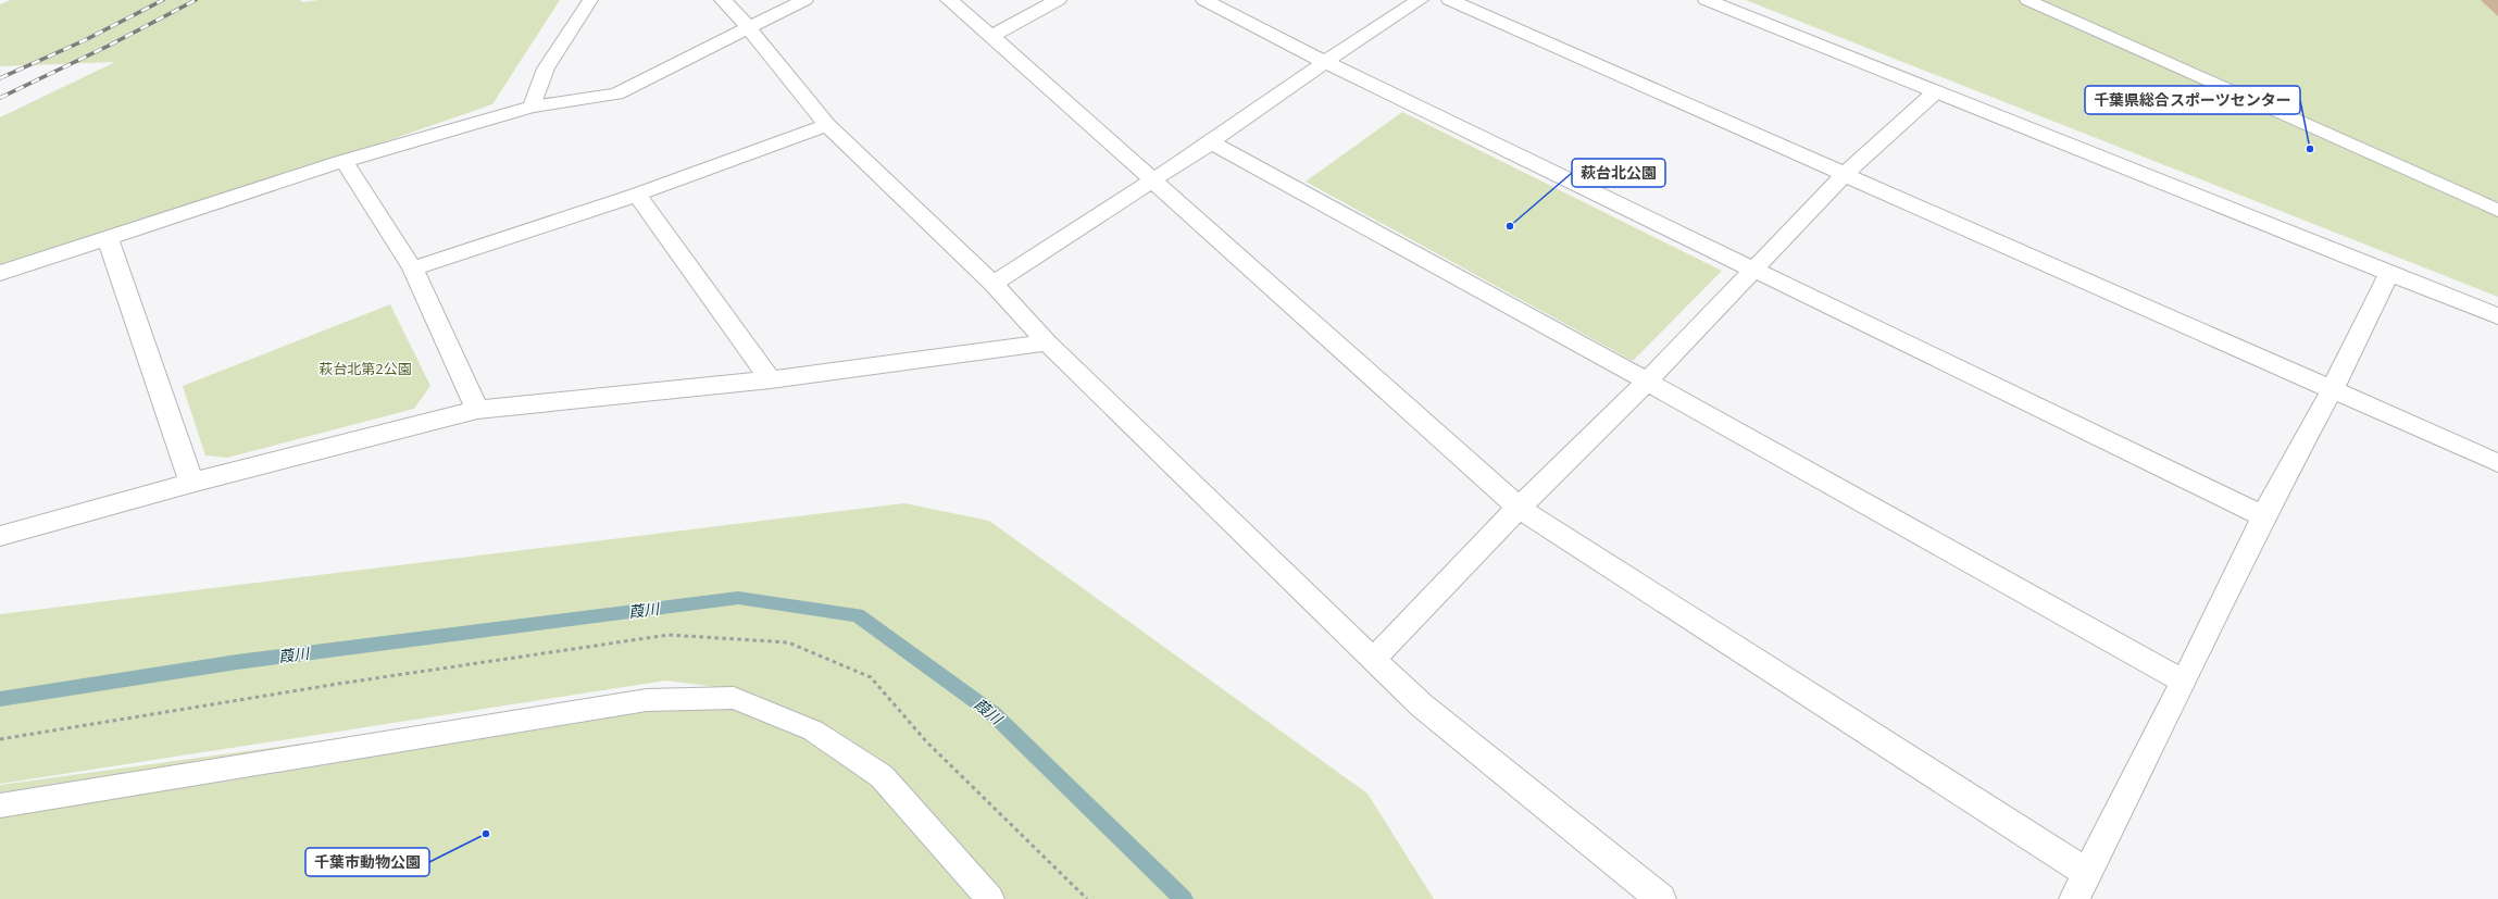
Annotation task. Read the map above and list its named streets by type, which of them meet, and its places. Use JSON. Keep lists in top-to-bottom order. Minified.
{"water":["葭川"],"parks":["萩台北第2公園"],"places":["千葉県総合スポーツセンター","萩台北公園","千葉市動物公園"]}
